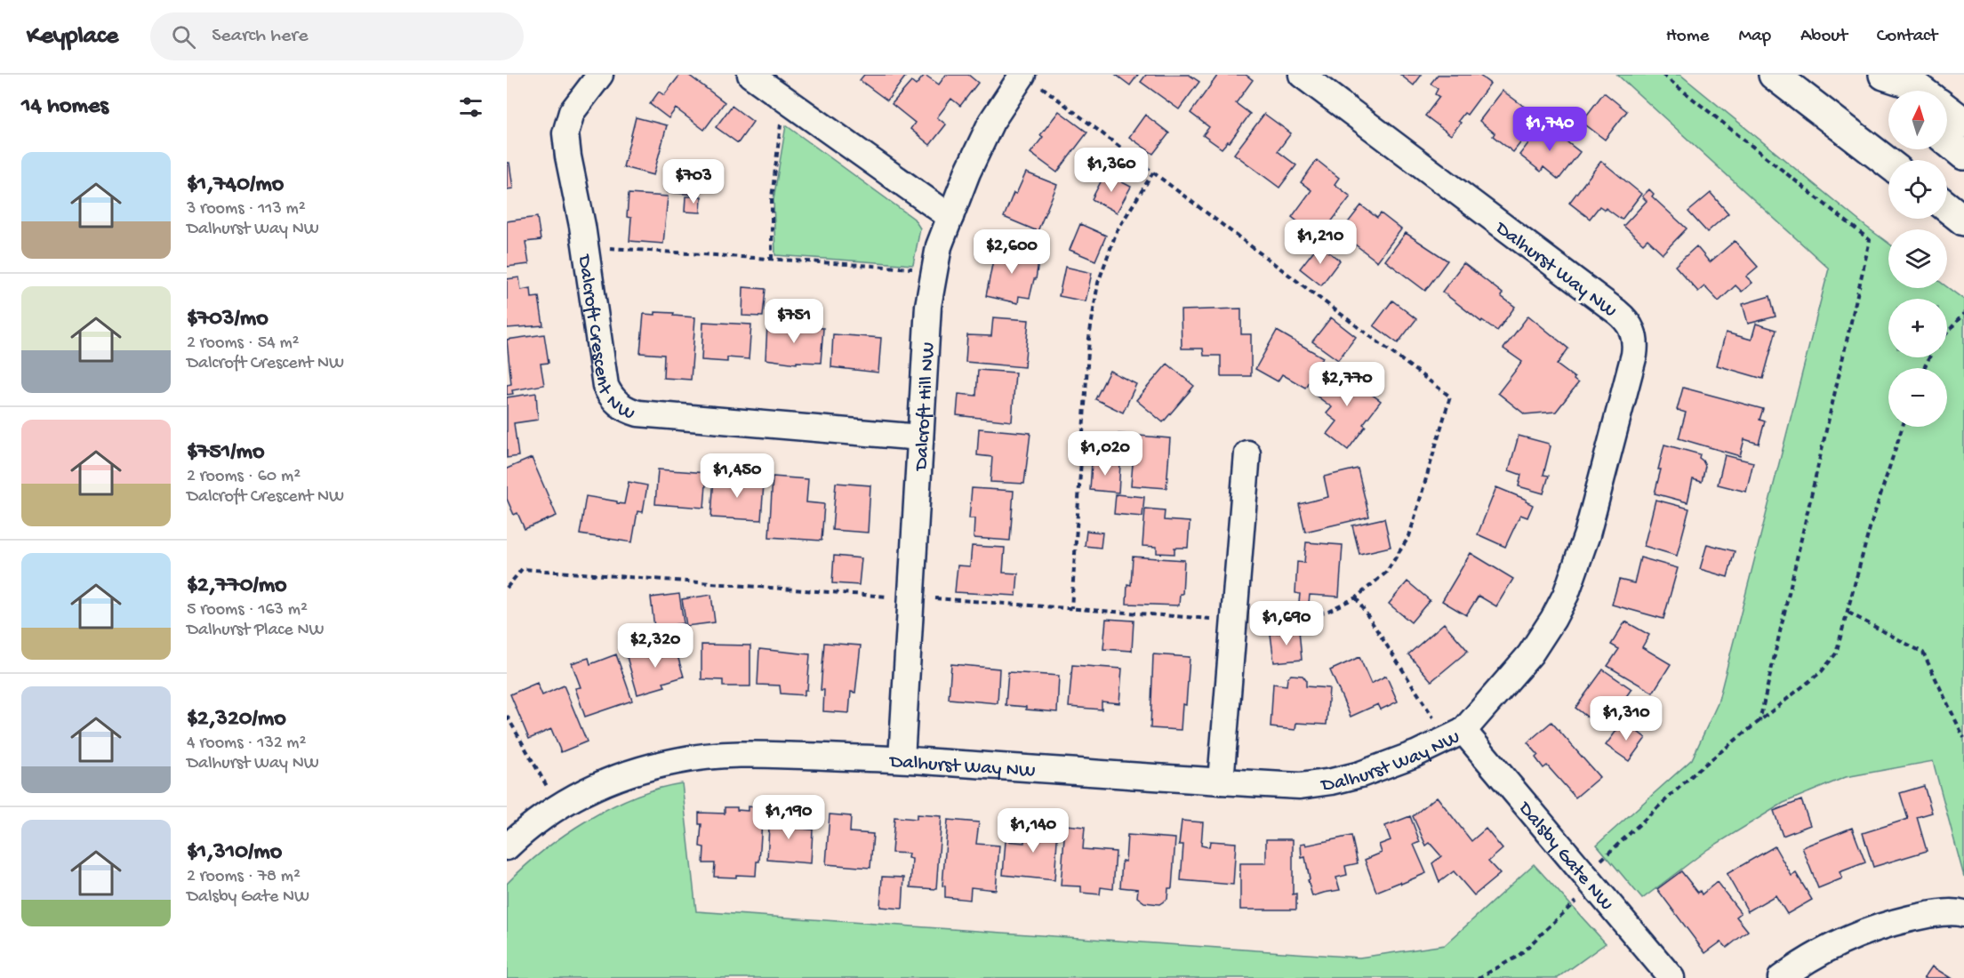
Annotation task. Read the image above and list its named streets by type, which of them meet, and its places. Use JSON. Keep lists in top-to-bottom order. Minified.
{"streets":{"street":["Dalhurst Way NW","Dalcroft Crescent NW","Dalcroft Hill NW","Dalsby Gate NW"]},"crossings":[["Dalhurst Way NW","Dalcroft Hill NW"],["Dalhurst Way NW","Dalsby Gate NW"],["Dalcroft Crescent NW","Dalcroft Hill NW"]],"north":"top","page":{"header":"Keyplace","search":"Search here","nav":["Home","Map","About","Contact"],"heading":"14 homes","map_buttons":["+","−"],"price":["$1,740","$1,360","$703","$1,210","$2,600","$751","$2,770","$1,020","$1,450","$1,690","$2,320","$1,310","$1,190","$1,140"],"list":[{"name":"$1,740/mo","note":"3 rooms · 113 m² · Dalhurst Way NW"},{"name":"$703/mo","note":"2 rooms · 54 m² · Dalcroft Crescent NW"},{"name":"$751/mo","note":"2 rooms · 60 m² · Dalcroft Crescent NW"},{"name":"$2,770/mo","note":"5 rooms · 163 m² · Dalhurst Place NW"},{"name":"$2,320/mo","note":"4 rooms · 132 m² · Dalhurst Way NW"},{"name":"$1,310/mo","note":"2 rooms · 78 m² · Dalsby Gate NW"}]}}
